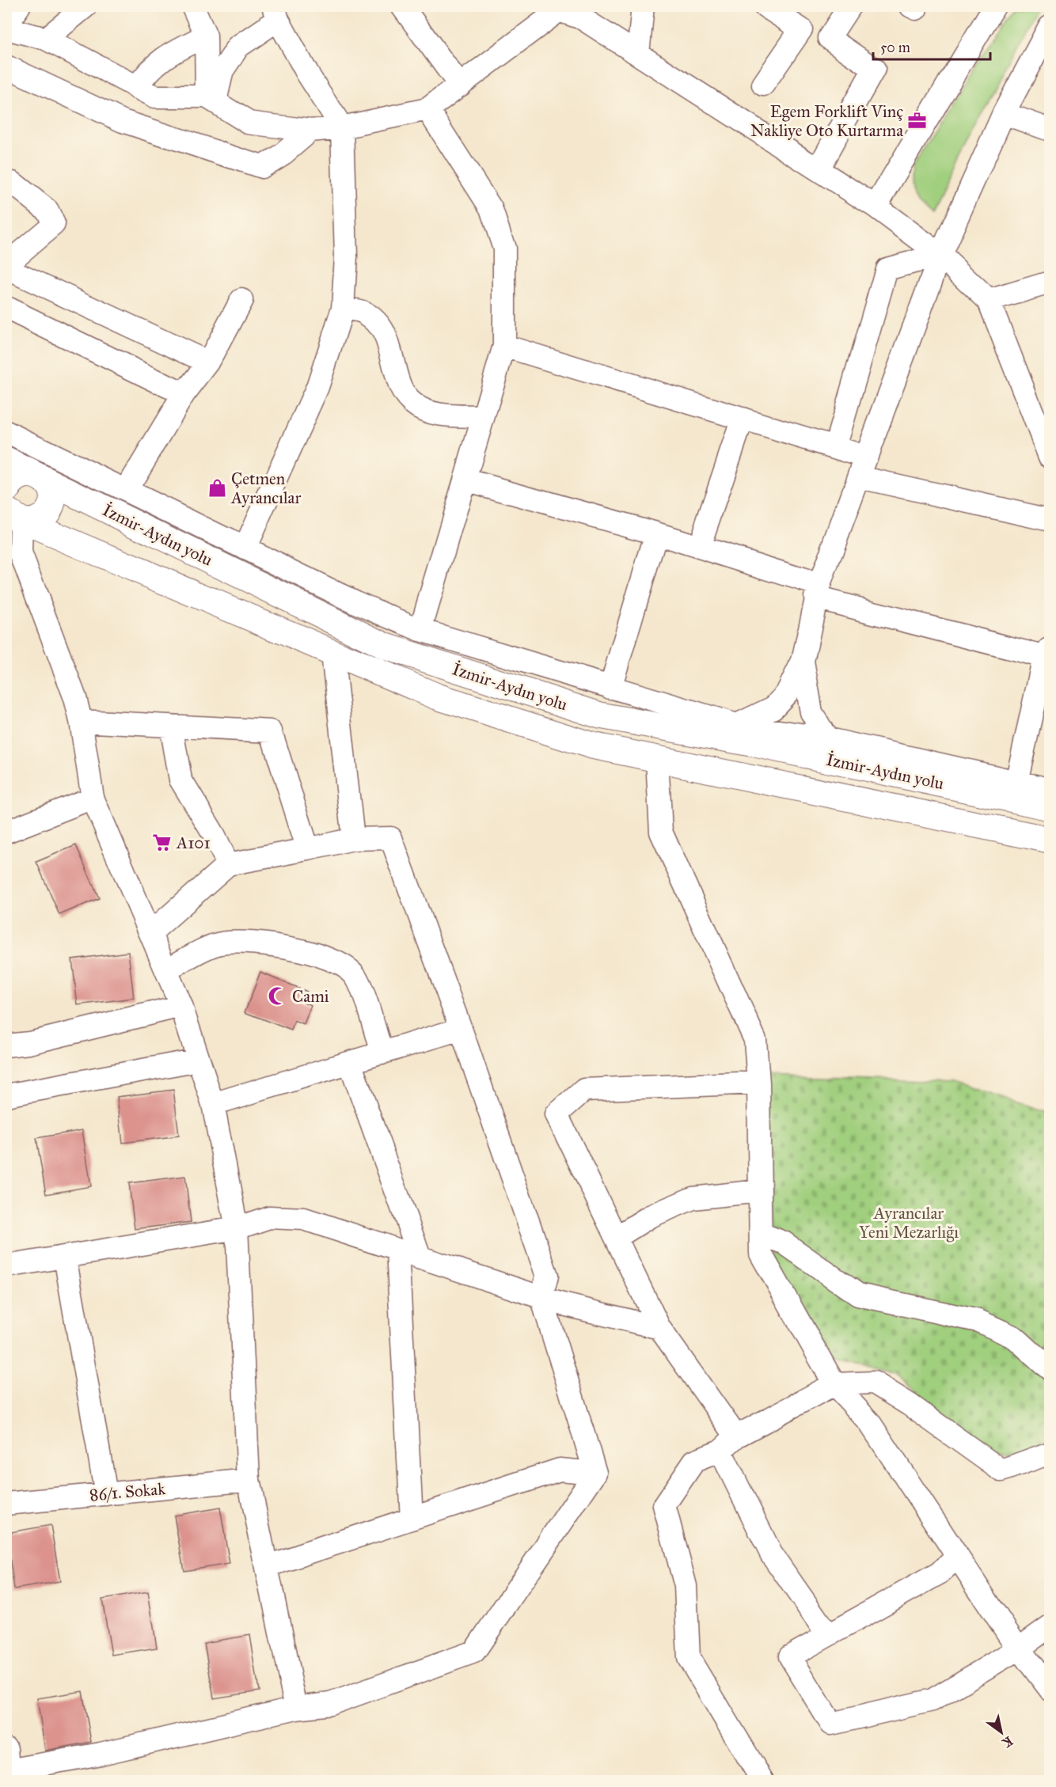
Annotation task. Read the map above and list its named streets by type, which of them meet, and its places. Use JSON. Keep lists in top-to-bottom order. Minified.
{"streets":{"highway":["İzmir-Aydın yolu"],"street":["86/1. Sokak"]},"parks":["Ayrancılar Yeni Mezarlığı"],"places":{"office":["Egem Forklift Vinç Nakliye Oto Kurtarma"],"shop":["Çetmen Ayrancılar"],"supermarket":["A101"],"mosque":["Cami"]},"scale_bar":"50 m","north":"bottom right"}
